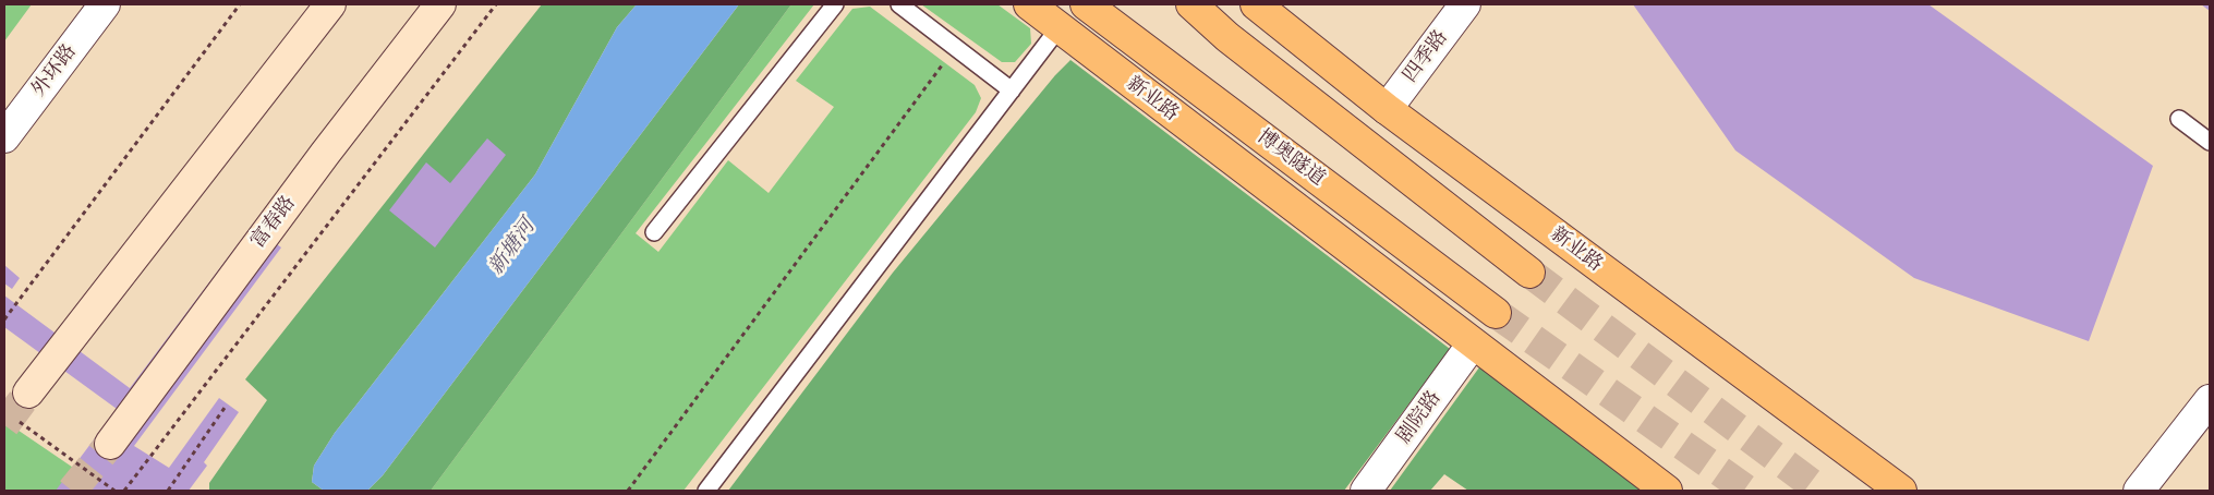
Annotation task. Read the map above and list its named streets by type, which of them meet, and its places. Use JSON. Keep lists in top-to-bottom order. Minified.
{"streets":{"main road":["新业路","博奥隧道","富春路"],"street":["四季路","外环路","剧院路"]},"crossings":[["四季路","新业路"],["新业路","剧院路"]],"water":["新塘河"]}
